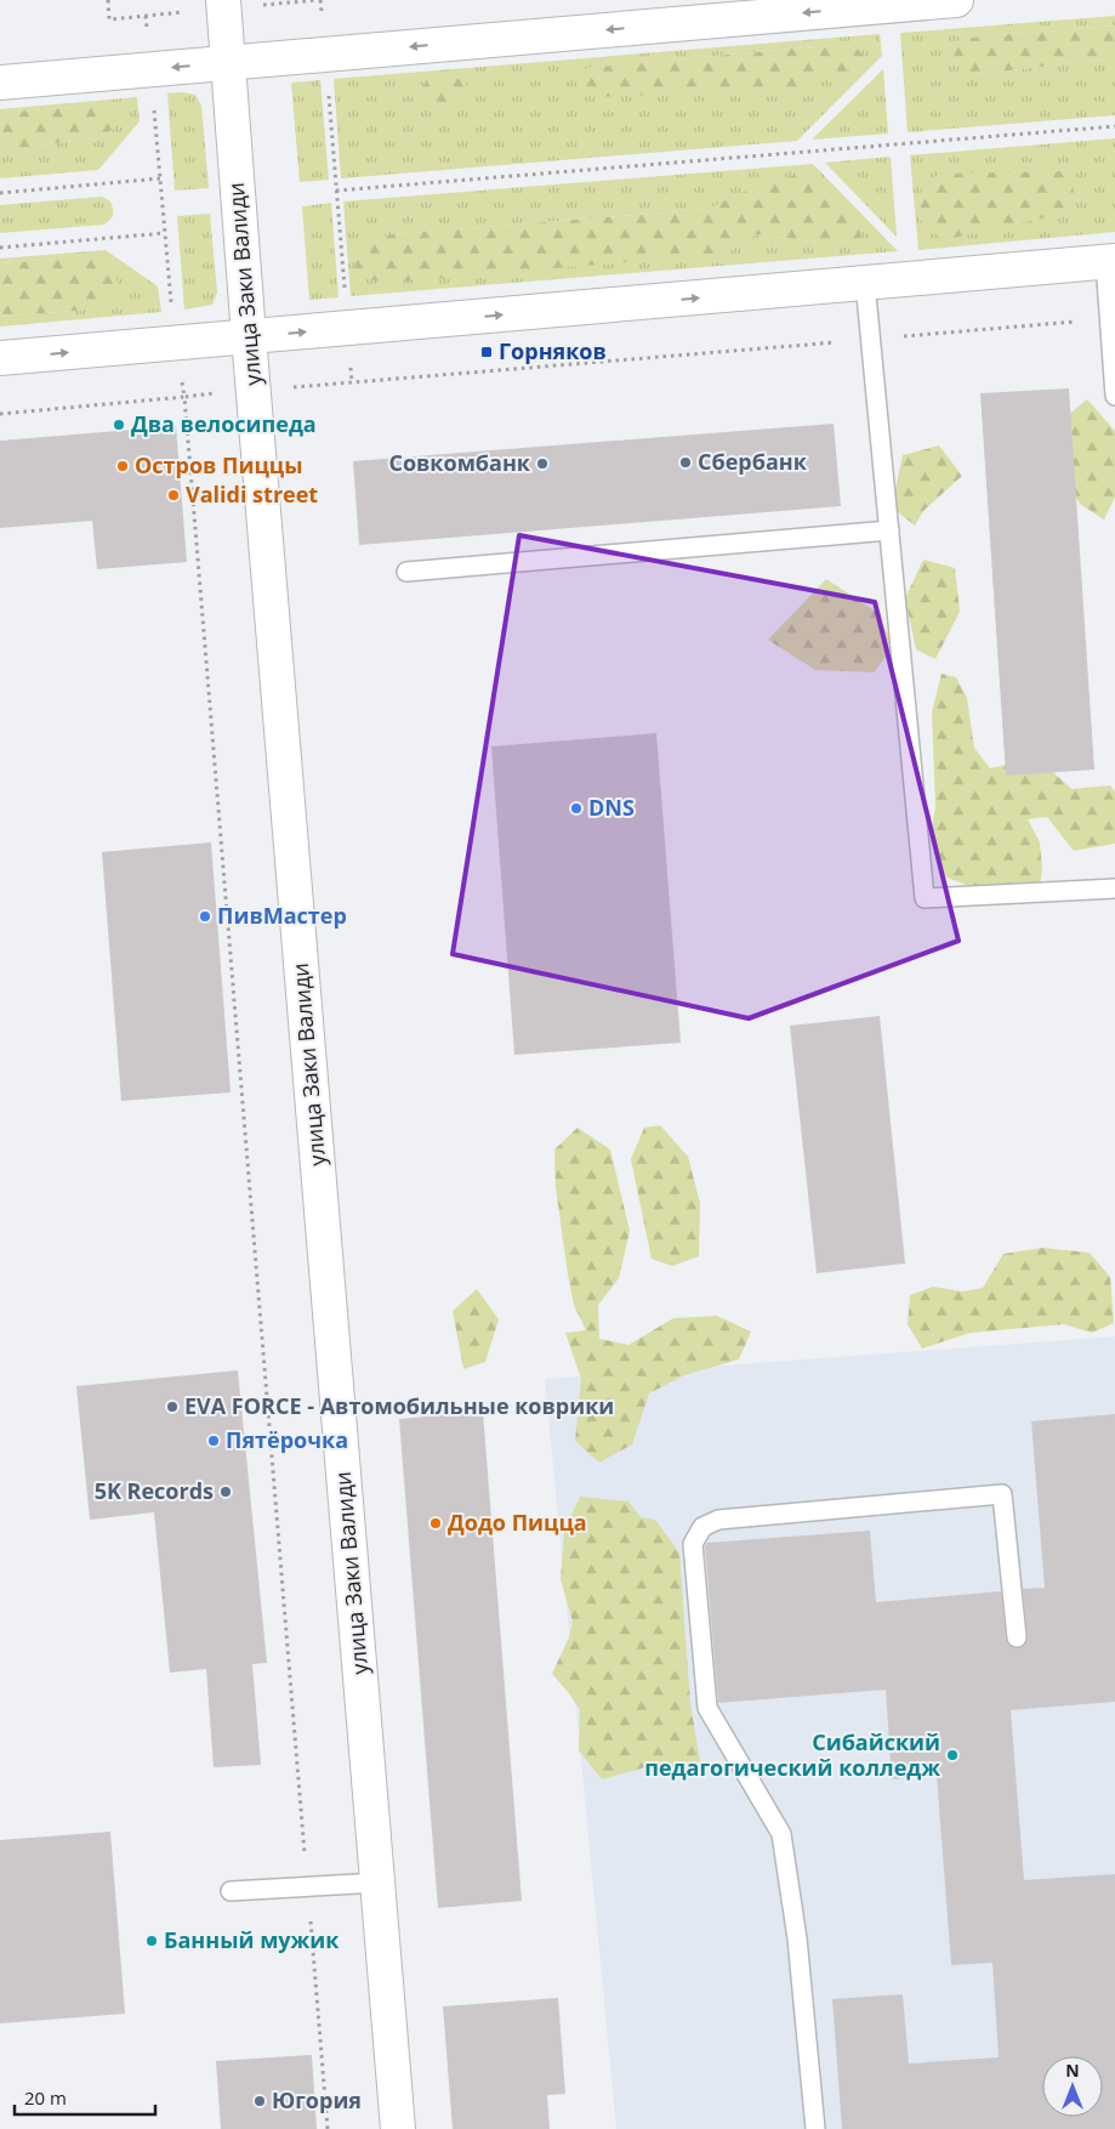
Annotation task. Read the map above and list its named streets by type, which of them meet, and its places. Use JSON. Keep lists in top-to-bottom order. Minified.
{"streets":{"street":["улица Заки Валиди"]},"places":{"transit":["Горняков"],"other":["Два велосипеда","Сбербанк","Совкомбанк","Остров Пиццы","Validi street","DNS","ПивМастер","EVA FORCE - Автомобильные коврики","Пятёрочка","5K Records","Додо Пицца","Сибайский педагогический колледж","Банный мужик","Югория"]},"scale_bar":"20 m","north":"top"}
